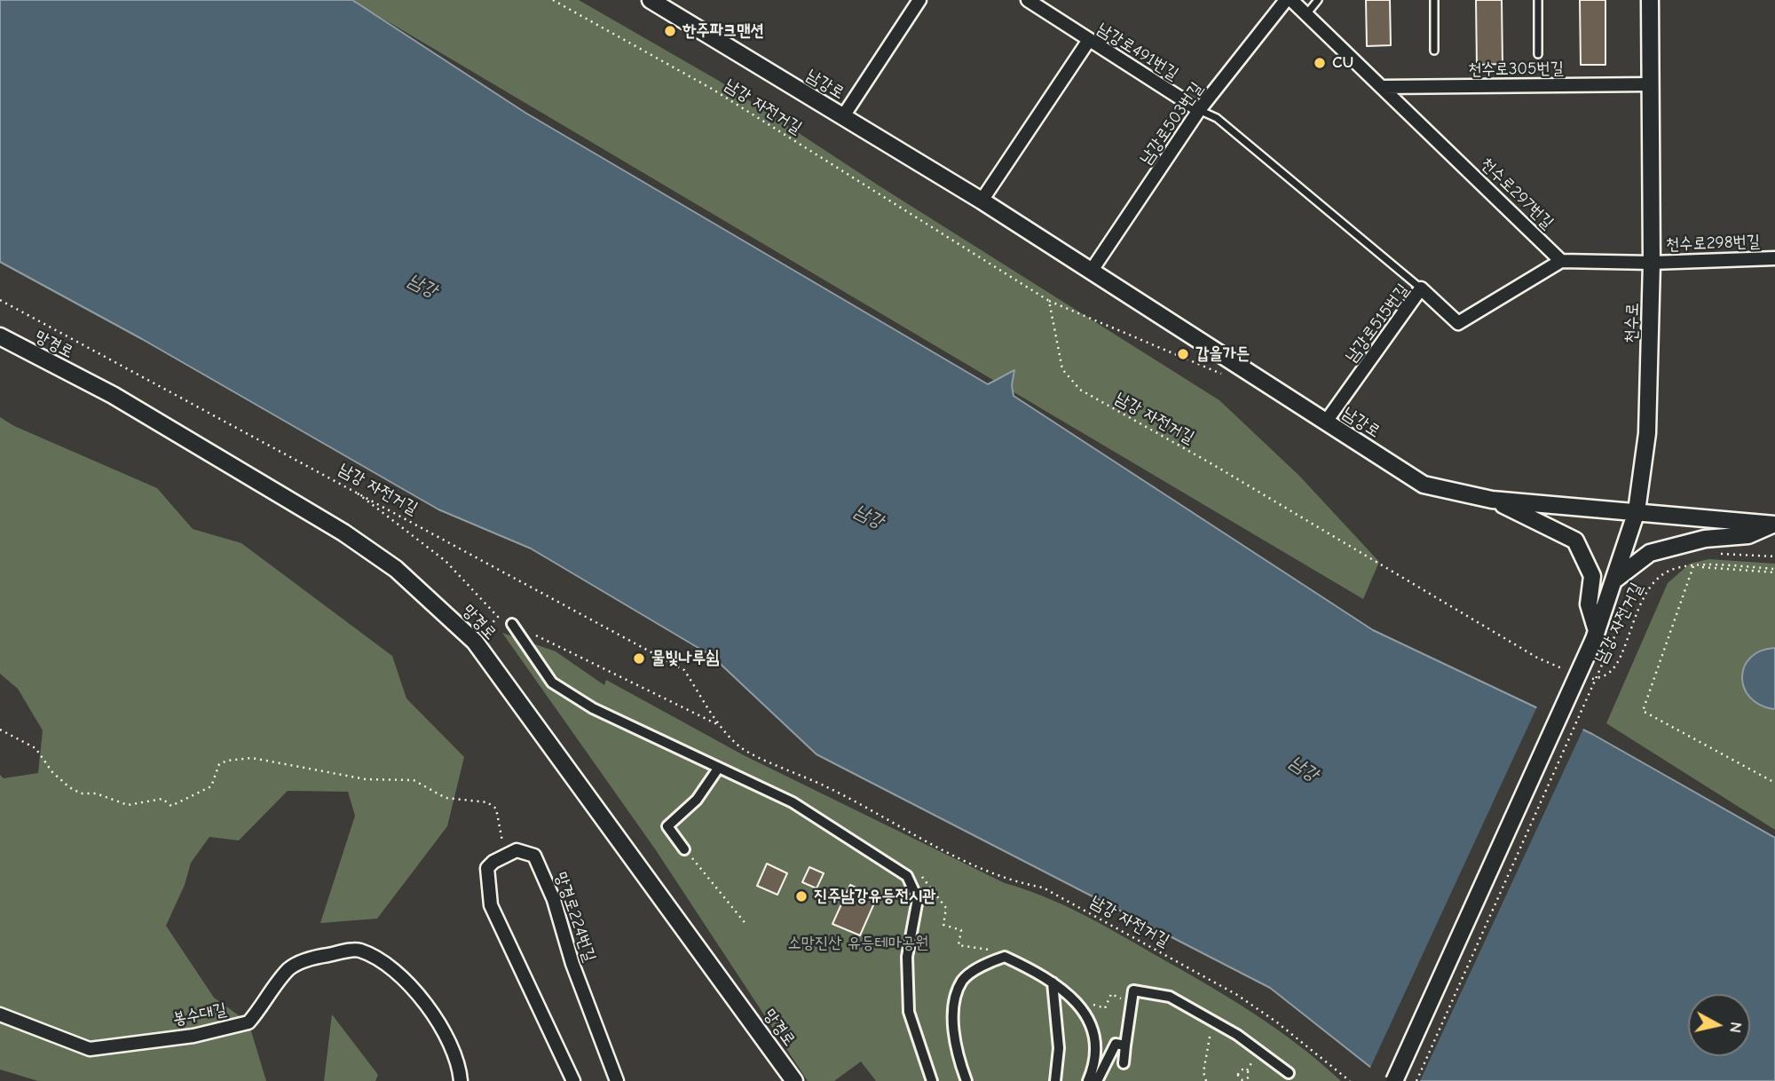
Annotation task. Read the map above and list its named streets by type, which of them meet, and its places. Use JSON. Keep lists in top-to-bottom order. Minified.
{"streets":{"street":["남강로491번길","천수로305번길","남강로","남강로503번길","천수로297번길","천수로298번길","남강로515번길","천수로","망경로","망경로224번길","봉수대길"],"path":["남강 자전거길"]},"crossings":[["남강로491번길","남강로503번길"],["천수로305번길","천수로297번길"],["천수로305번길","천수로"],["남강로","남강로503번길"],["남강로","남강로515번길"],["남강로","천수로"],["천수로297번길","남강로515번길"],["천수로298번길","천수로"]],"water":["남강"],"parks":["소망진산 유등테마공원"],"places":["한주파크맨션","CU","갑을가든","물빛나루쉼","진주남강유등전시관"],"north":"right"}
